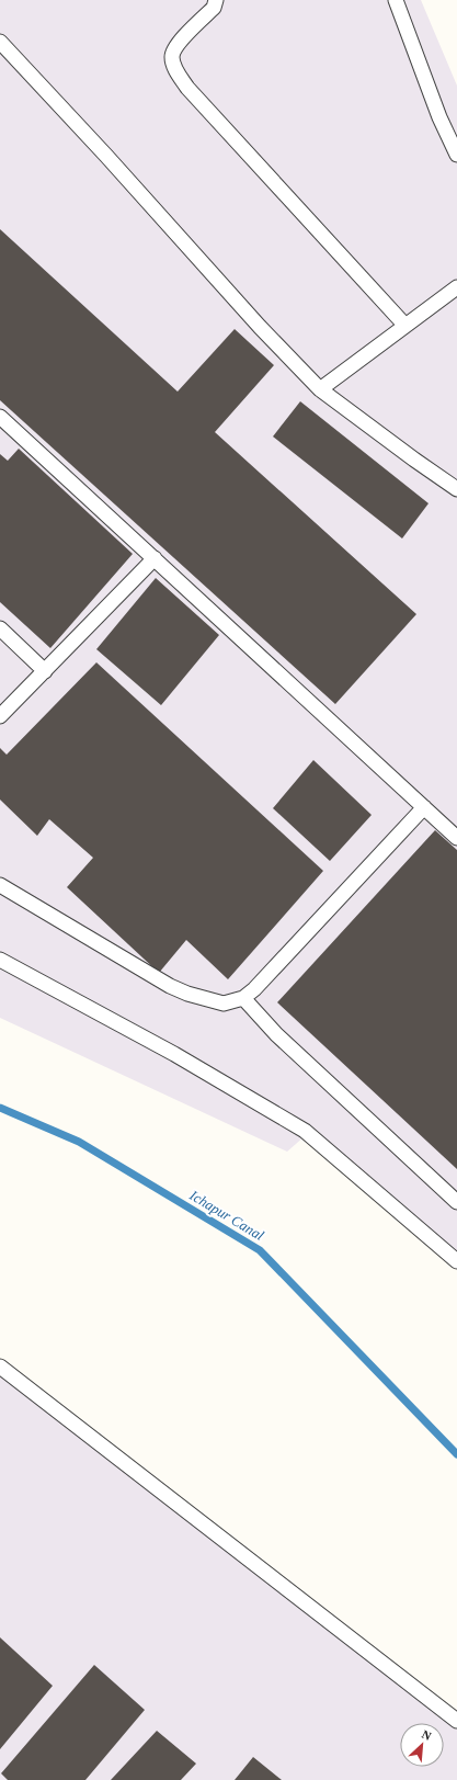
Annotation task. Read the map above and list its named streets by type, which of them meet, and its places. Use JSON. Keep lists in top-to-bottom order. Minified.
{"water":["Ichapur Canal"],"north":"top right"}
